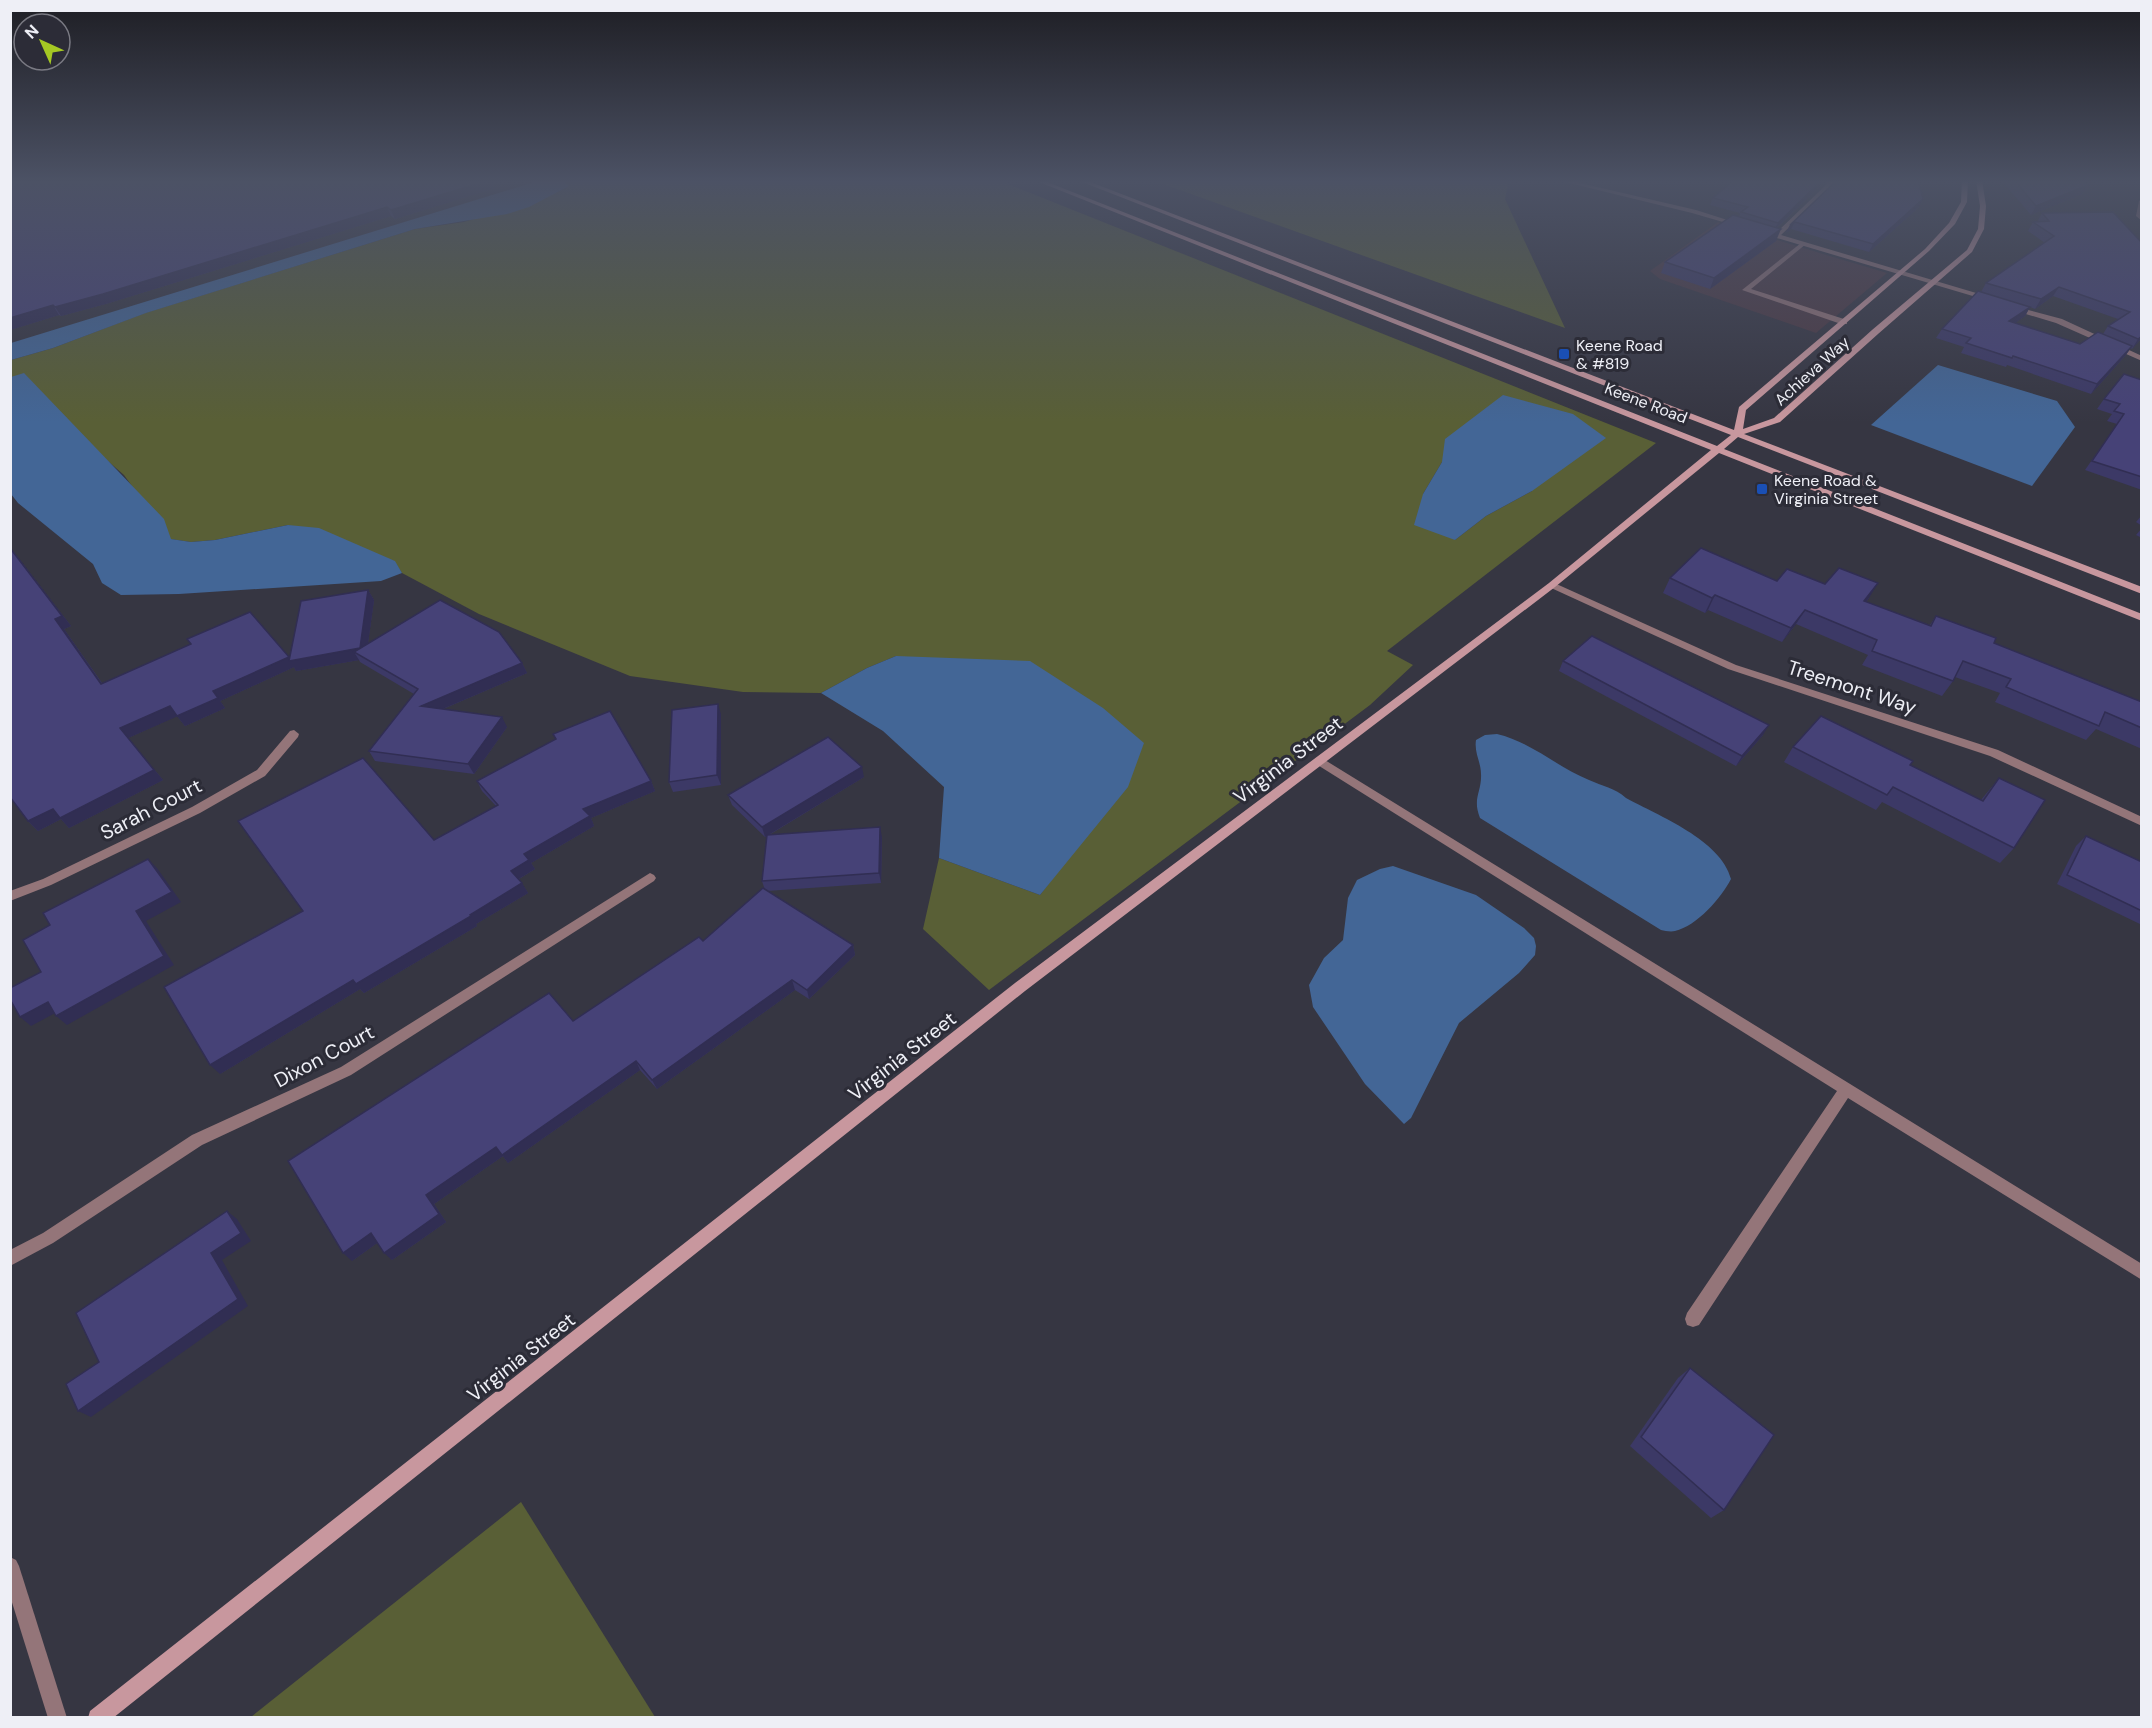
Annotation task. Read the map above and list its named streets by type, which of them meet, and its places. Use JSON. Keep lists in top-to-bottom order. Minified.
{"streets":{"street":["Achieva Way","Keene Road","Treemont Way","Virginia Street","Sarah Court","Dixon Court"]},"crossings":[["Achieva Way","Keene Road"],["Achieva Way","Virginia Street"],["Keene Road","Virginia Street"],["Treemont Way","Virginia Street"]],"places":{"transit":["Keene Road & #819","Keene Road & Virginia Street"]},"north":"top left"}
